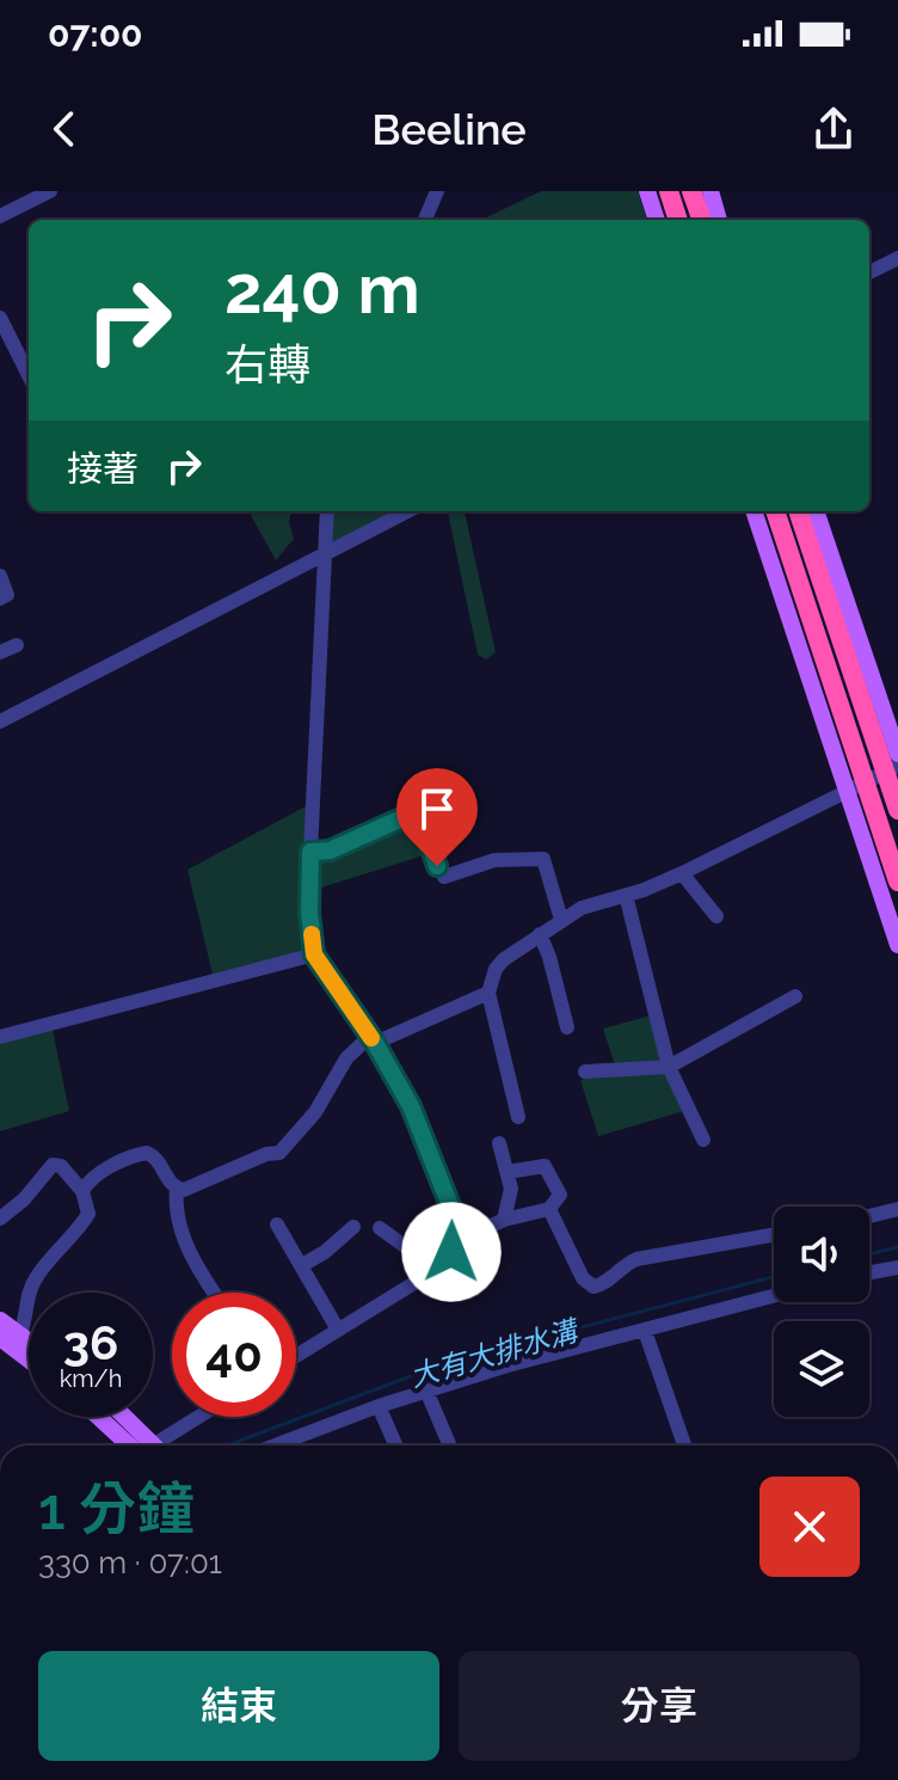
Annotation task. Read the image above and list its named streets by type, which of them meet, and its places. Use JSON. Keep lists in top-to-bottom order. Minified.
{"water":["大有大排水溝"],"page":{"status":"07:00","header":"Beeline","turn":["240 m","右轉"],"then":"接著","speed":"36 km/h","limit":"40","heading":["1 分鐘","330 m · 07:01"],"buttons":["結束","分享"]}}
